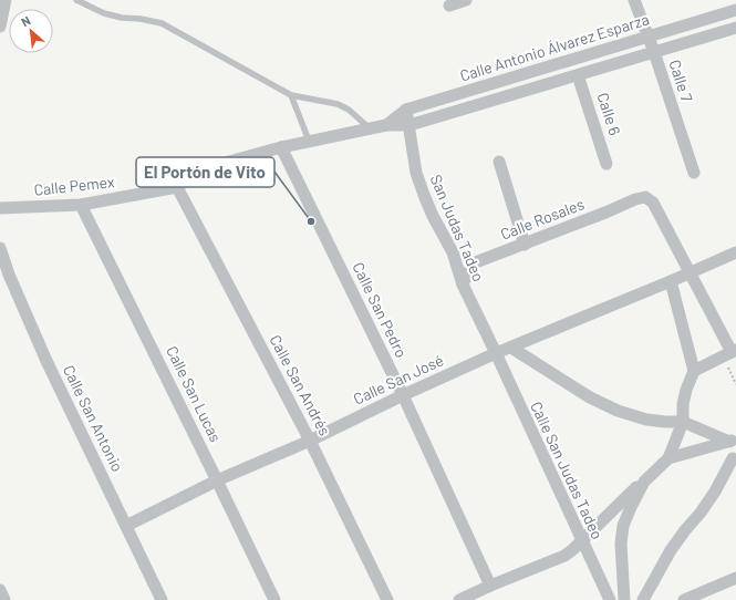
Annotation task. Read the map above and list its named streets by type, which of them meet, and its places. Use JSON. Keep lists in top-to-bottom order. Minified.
{"streets":{"street":["Calle Antonio Álvarez Esparza","Calle 7","Calle 6","Calle Pemex","Calle Rosales","San Judas Tadeo","Calle San Pedro","Calle San José","Calle San Andrés","Calle San Lucas","Calle San Antonio","Calle San Judas Tadeo"]},"crossings":[["Calle Antonio Álvarez Esparza","Calle 7"],["Calle Antonio Álvarez Esparza","Calle 6"],["Calle Antonio Álvarez Esparza","Calle Pemex"],["Calle Antonio Álvarez Esparza","San Judas Tadeo"],["Calle Antonio Álvarez Esparza","Calle San Pedro"],["Calle Antonio Álvarez Esparza","Calle San Andrés"],["Calle Pemex","Calle San Andrés"],["Calle Pemex","Calle San Lucas"],["Calle Rosales","Calle San José"],["San Judas Tadeo","Calle San José"],["San Judas Tadeo","Calle San Judas Tadeo"],["Calle San Pedro","Calle San José"],["Calle San José","Calle San Andrés"],["Calle San José","Calle San Lucas"],["Calle San José","Calle San Antonio"],["Calle San José","Calle San Judas Tadeo"]],"places":["El Portón de Vito"],"north":"top left"}
